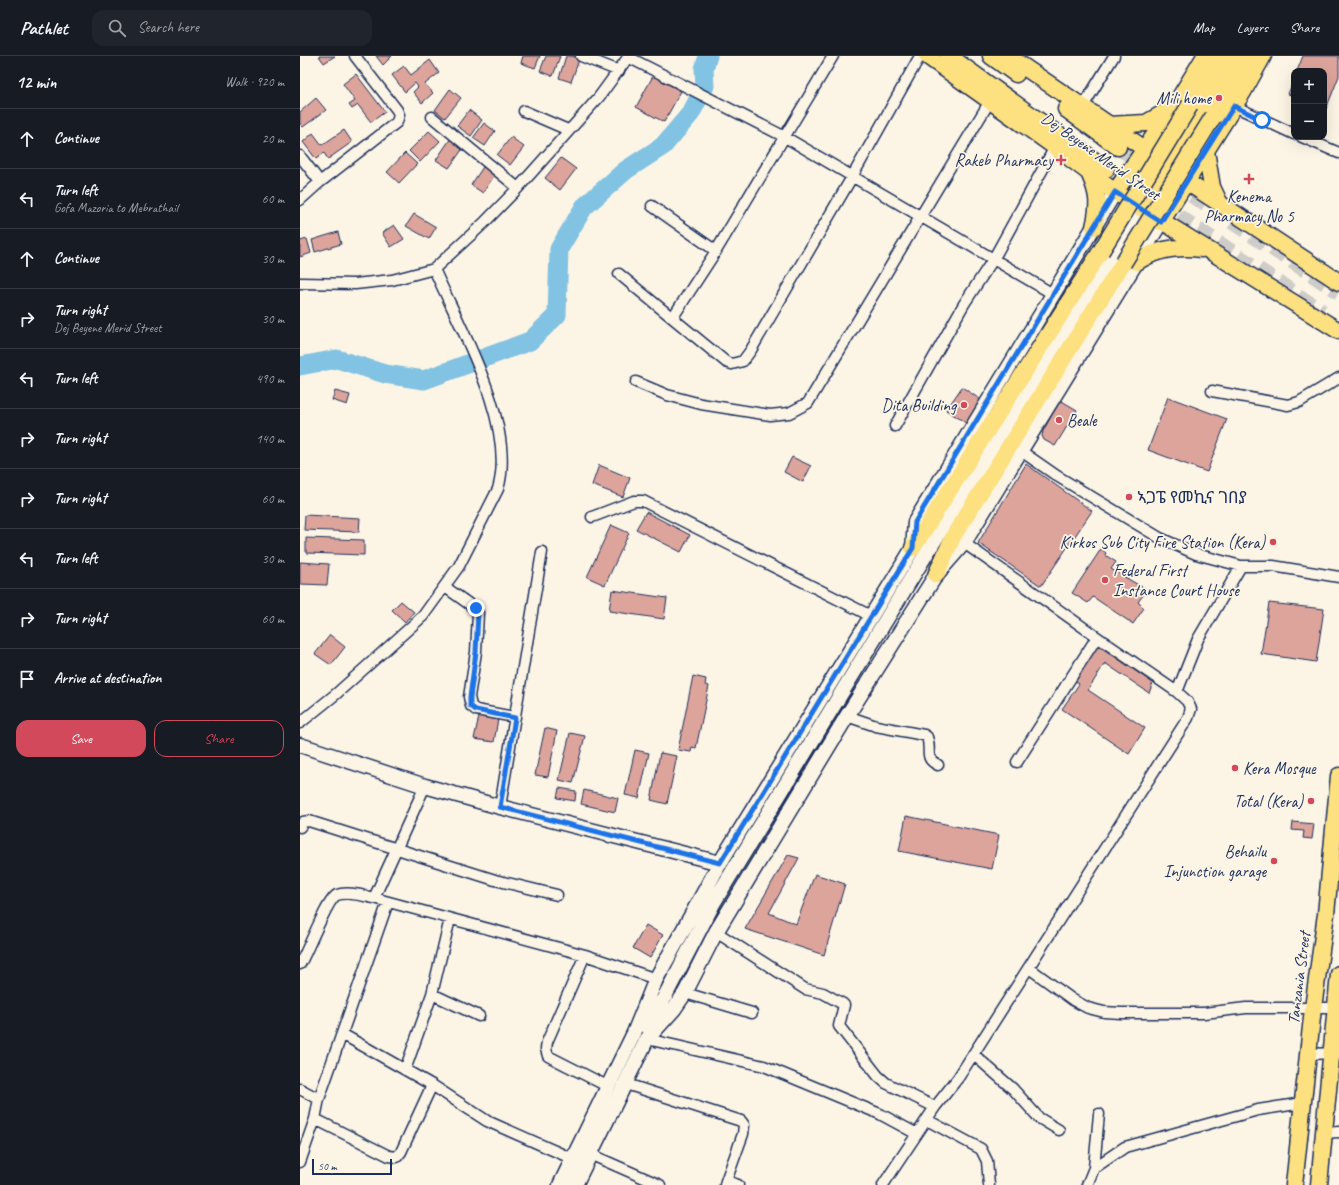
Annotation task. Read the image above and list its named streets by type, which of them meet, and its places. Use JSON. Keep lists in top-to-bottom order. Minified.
{"streets":{"main road":["Dej Beyene Merid Street","Tanzania Street"]},"places":{"other":["Mili home","Dita Building","Beale","ኣጋፔ የመኪና ገበያ","Kirkos Sub City Fire Station (Kera)","Federal First Instance Court House","Kera Mosque","Total (Kera)","Behailu Injunction garage"],"health":["Rakeb Pharmacy","Kenema Pharmacy No 5"]},"scale_bar":"50 m","page":{"header":"Pathlet","search":"Search here","nav":["Map","Layers","Share"],"heading":["12 min","Walk · 920 m"],"map_buttons":["+","−"],"list":[["Continue","20 m"],["Turn left","Gofa Mazoria to Mebrathail","60 m"],["Continue","30 m"],["Turn right","Dej Beyene Merid Street","30 m"],["Turn left","490 m"],["Turn right","140 m"],["Turn right","60 m"],["Turn left","30 m"],["Turn right","60 m"],"Arrive at destination"],"buttons":["Save","Share"],"scale":"50 m"}}
